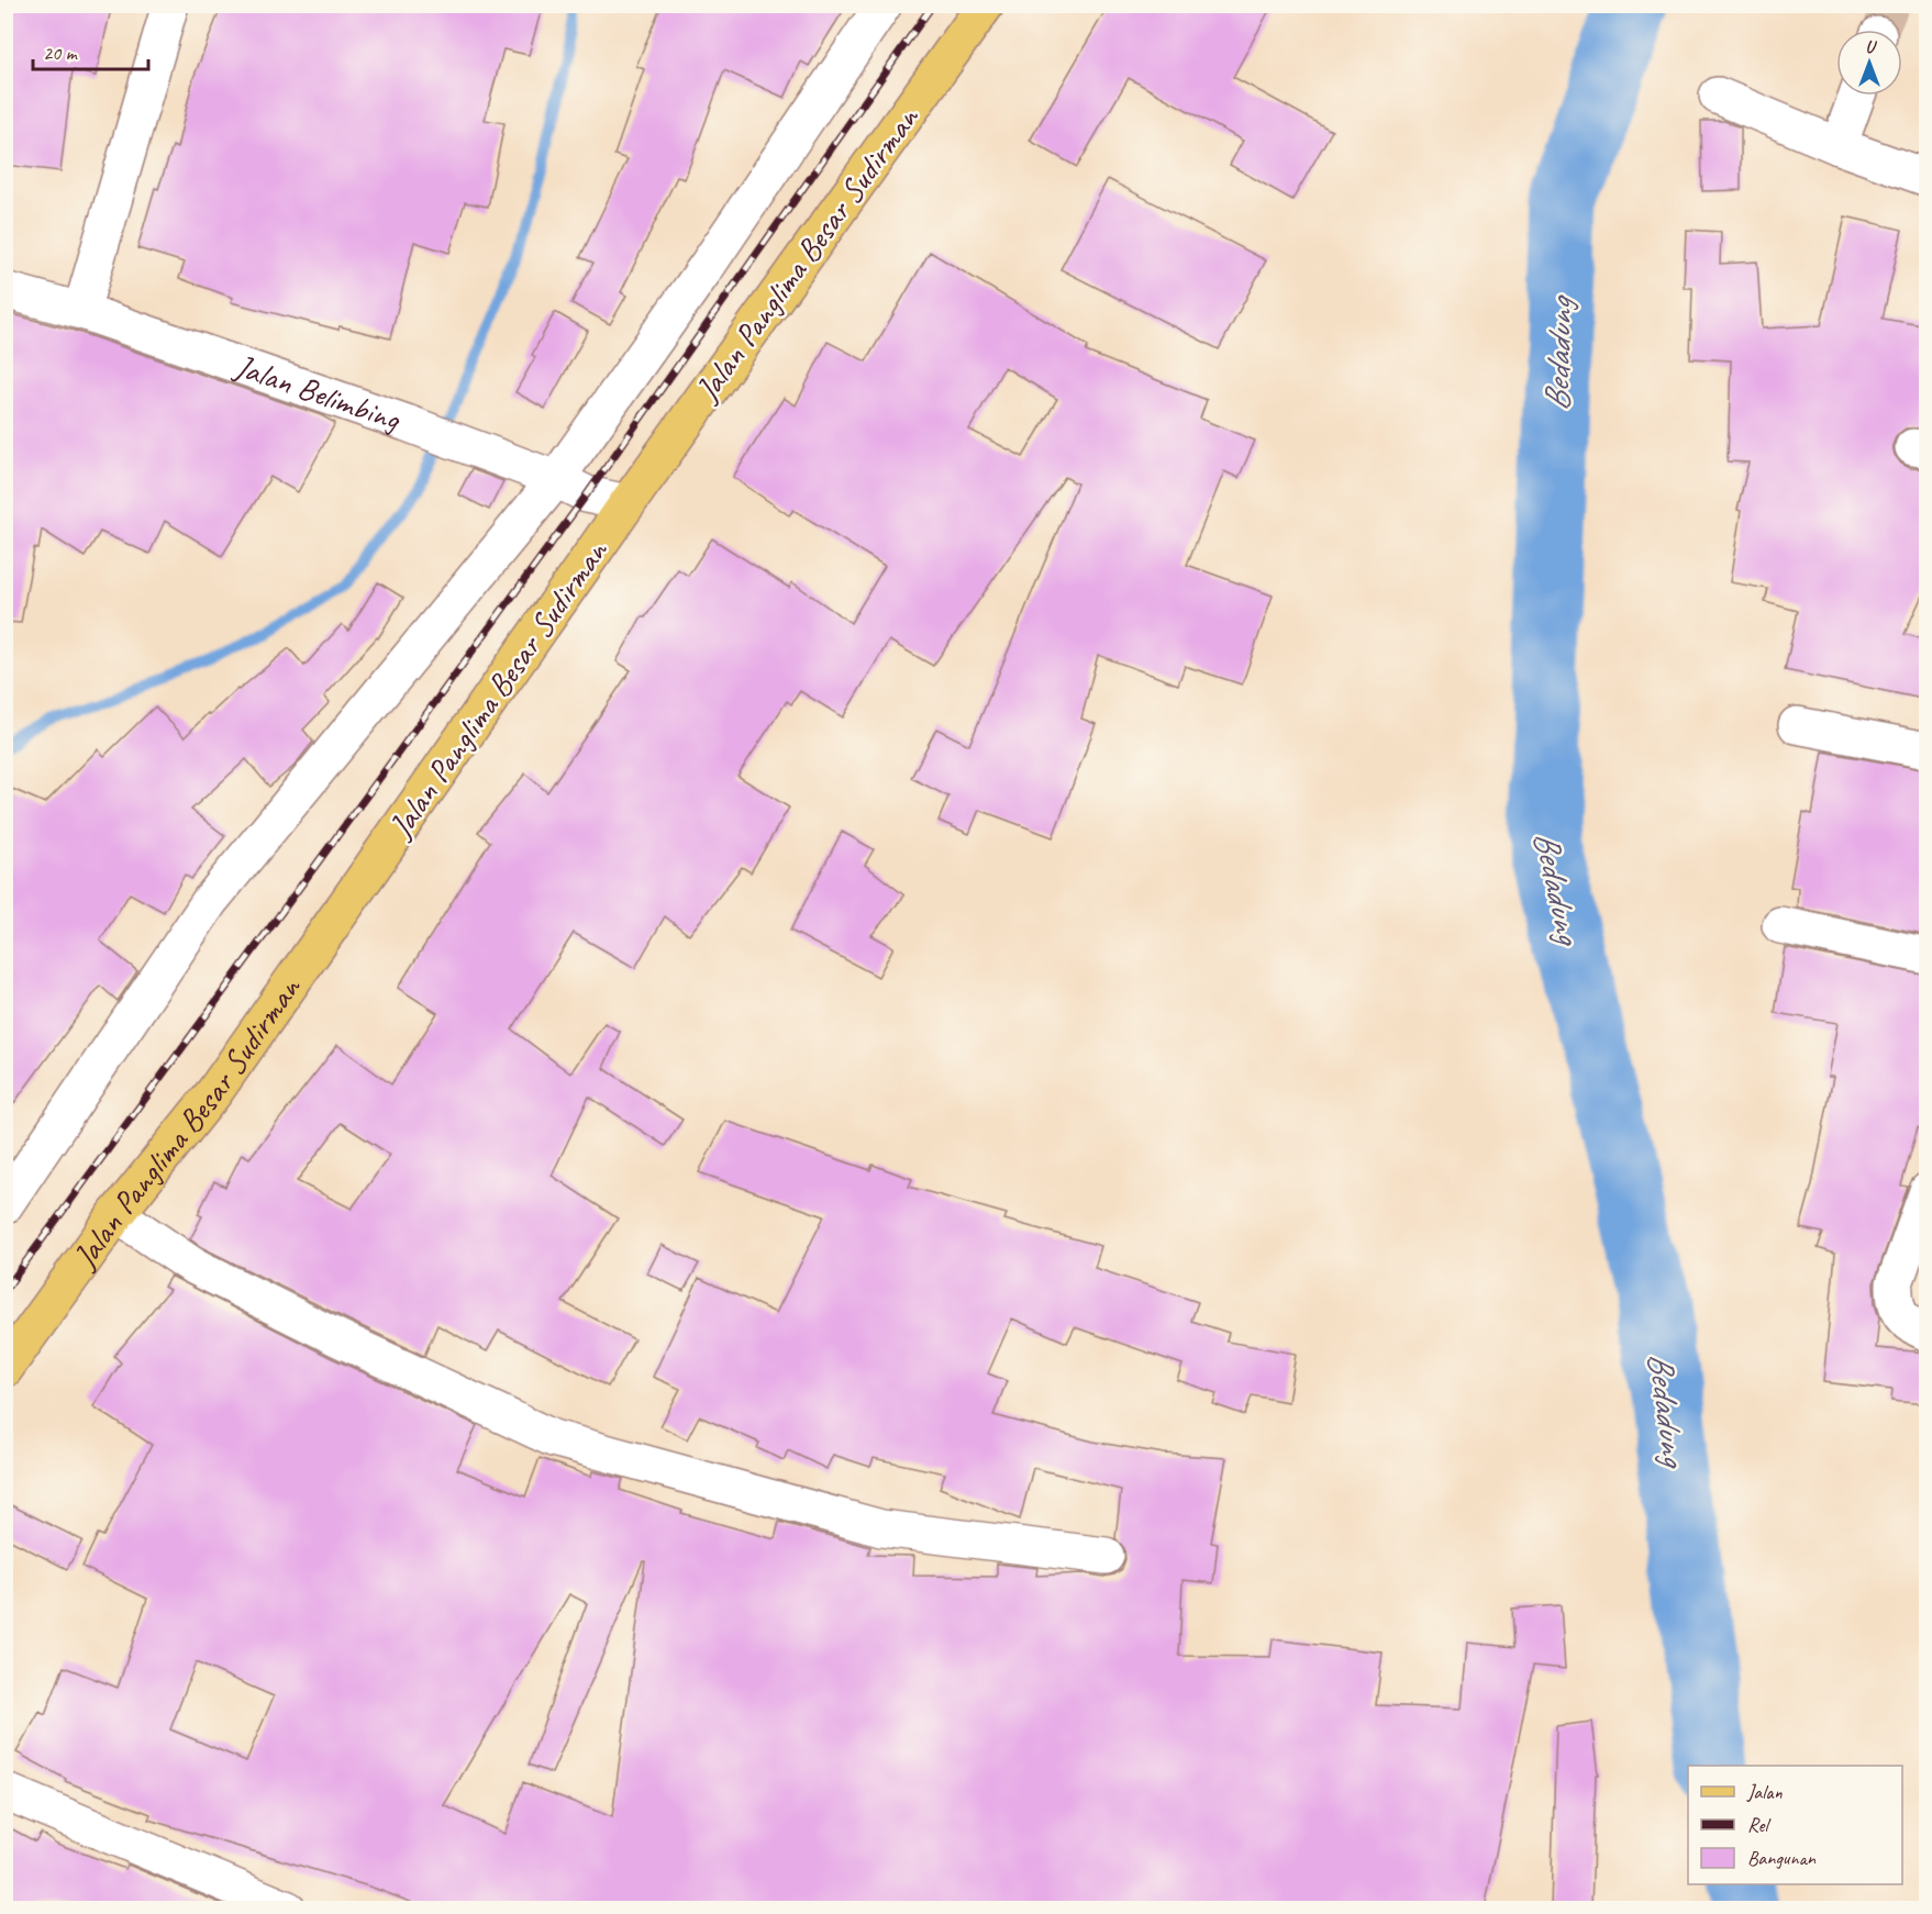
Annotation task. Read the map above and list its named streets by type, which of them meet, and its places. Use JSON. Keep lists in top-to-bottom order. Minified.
{"streets":{"main road":["Jalan Panglima Besar Sudirman"],"street":["Jalan Belimbing"]},"crossings":[["Jalan Panglima Besar Sudirman","Jalan Belimbing"]],"water":["Bedadung"],"legend":["Jalan","Rel","Bangunan"],"scale_bar":"20 m","north":"top"}
